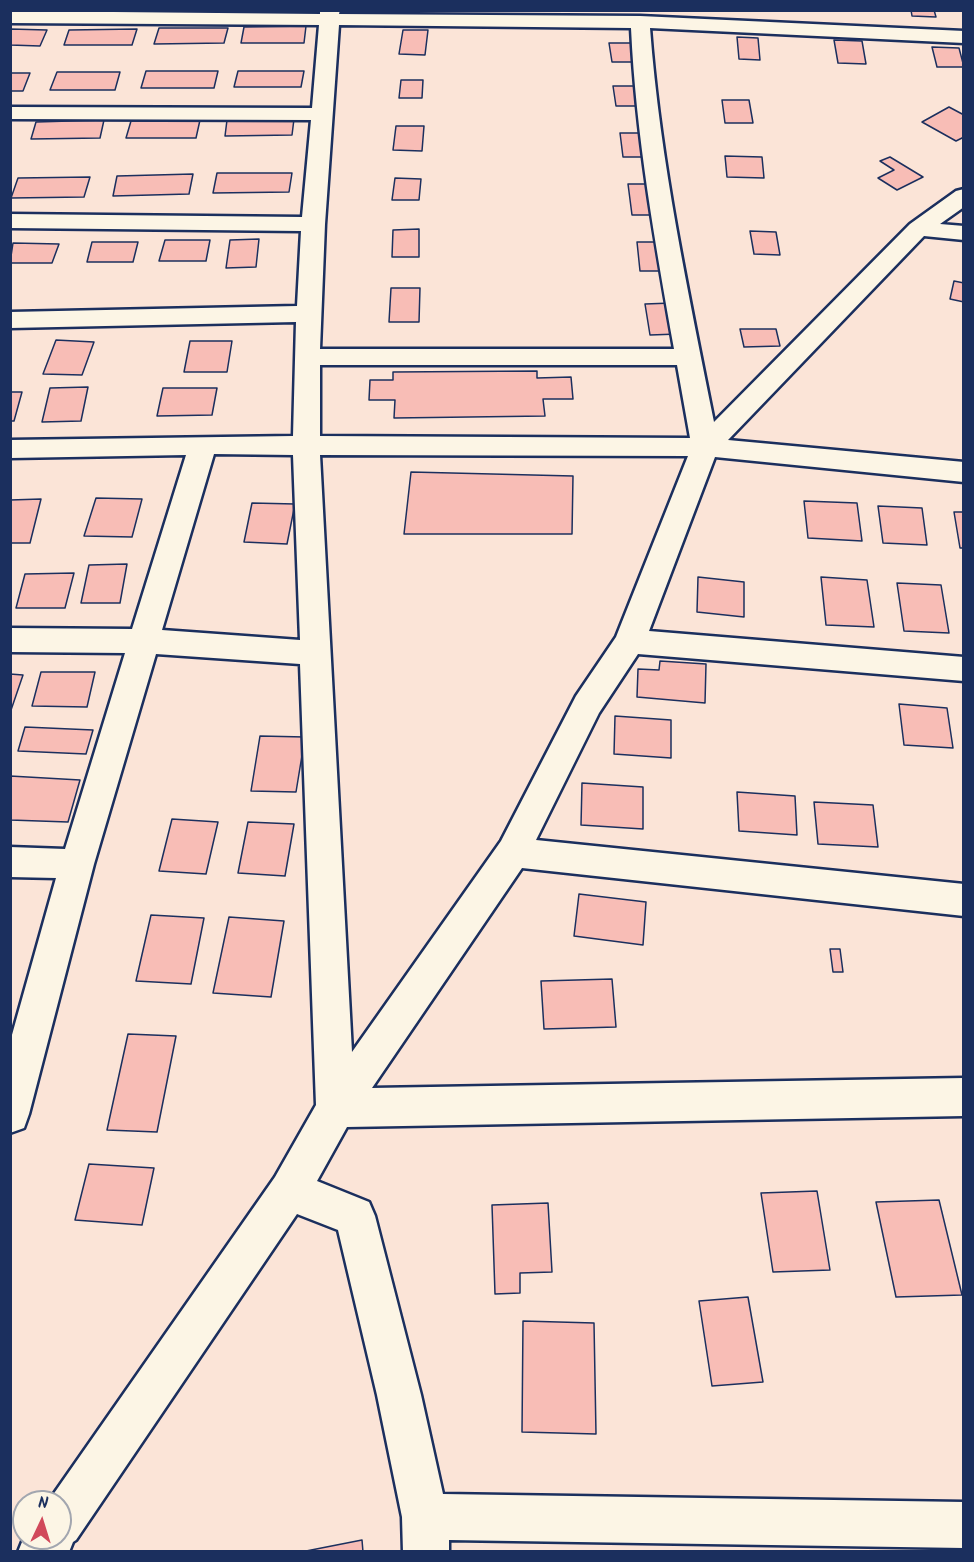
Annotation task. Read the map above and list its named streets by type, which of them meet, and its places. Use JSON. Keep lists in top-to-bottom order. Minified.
{"north":"top"}
